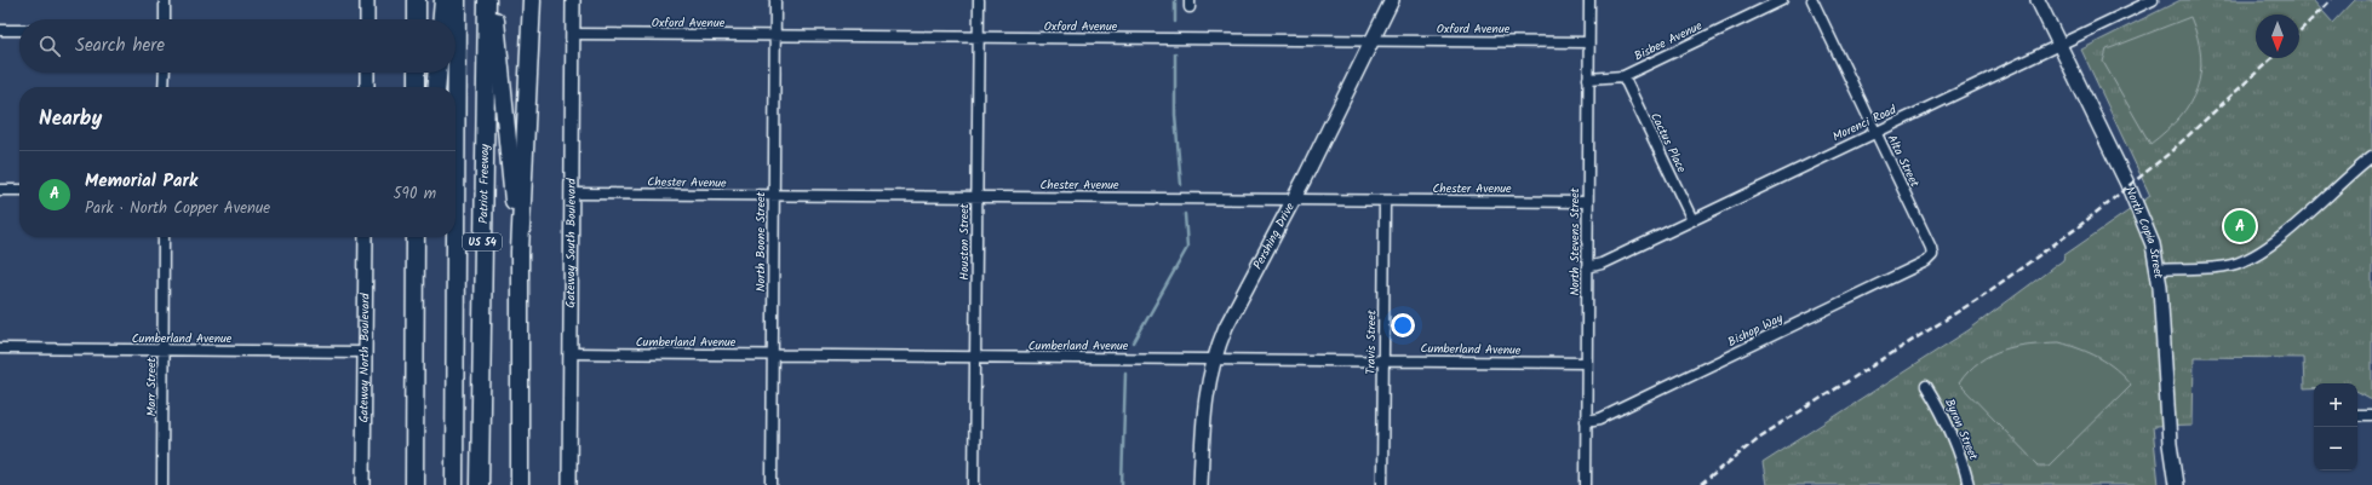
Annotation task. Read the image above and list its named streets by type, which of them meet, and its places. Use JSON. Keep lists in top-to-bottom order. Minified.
{"streets":{"highway":["Patriot Freeway","US 54"],"main road":["North Copia Street","Pershing Drive","Gateway South Boulevard","Gateway North Boulevard"],"street":["Oxford Avenue","Bisbee Avenue","Morenci Road","Cactus Place","Alta Street","Chester Avenue","North Boone Street","Houston Street","North Stevens Street","Bishop Way","Cumberland Avenue","Travis Street","Marr Street","Byron Street"]},"crossings":[["Oxford Avenue","Pershing Drive"],["Oxford Avenue","North Boone Street"],["Oxford Avenue","Houston Street"],["Oxford Avenue","North Stevens Street"],["Oxford Avenue","Gateway South Boulevard"],["Bisbee Avenue","Cactus Place"],["Bisbee Avenue","North Stevens Street"],["Morenci Road","Cactus Place"],["Morenci Road","Alta Street"],["Morenci Road","North Copia Street"],["Morenci Road","North Stevens Street"],["Alta Street","Bishop Way"],["Chester Avenue","Pershing Drive"],["Chester Avenue","North Boone Street"],["Chester Avenue","Houston Street"],["Chester Avenue","North Stevens Street"],["Chester Avenue","Gateway South Boulevard"],["Chester Avenue","Travis Street"],["Pershing Drive","Cumberland Avenue"],["North Boone Street","Cumberland Avenue"],["Houston Street","Cumberland Avenue"],["North Stevens Street","Bishop Way"],["North Stevens Street","Cumberland Avenue"],["Gateway South Boulevard","Cumberland Avenue"],["Cumberland Avenue","Travis Street"],["Cumberland Avenue","Gateway North Boulevard"],["Cumberland Avenue","Marr Street"]],"north":"bottom","page":{"search":"Search here","heading":"Nearby","list":[{"mark":"A","name":"Memorial Park","note":"Park · North Copper Avenue","value":"590 m"}],"pins":"A","map_buttons":["+","−"]}}
